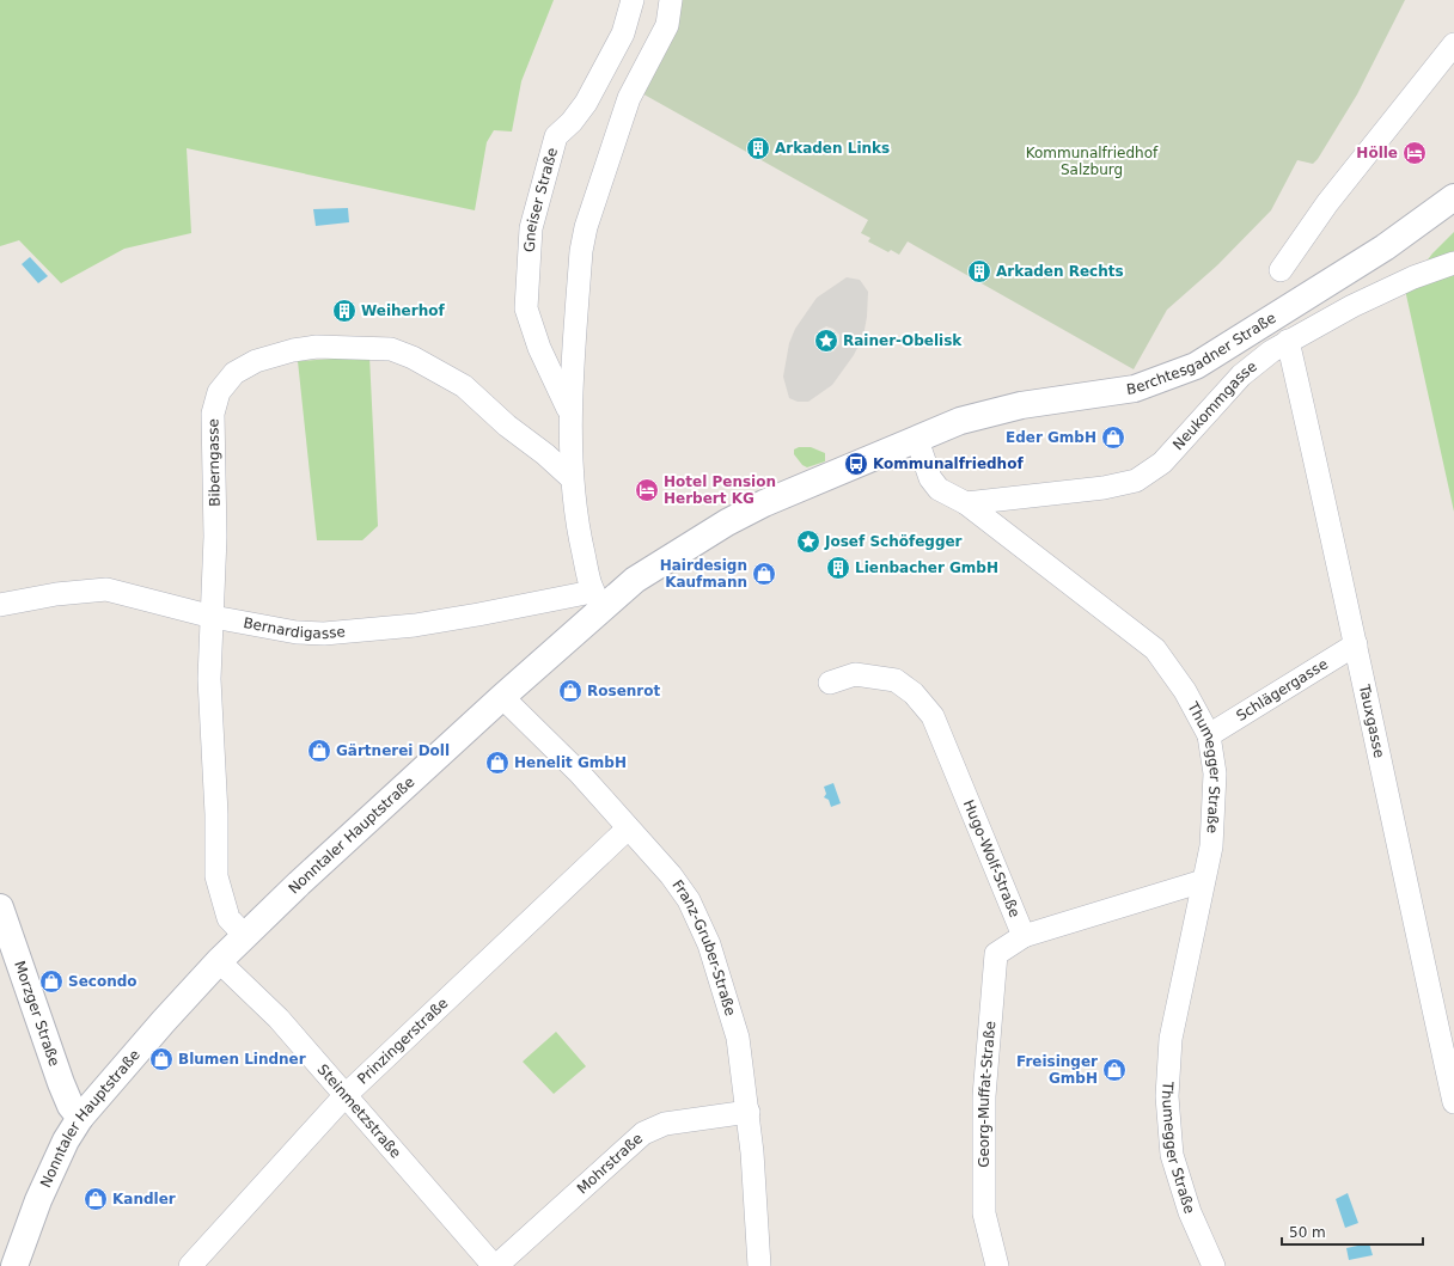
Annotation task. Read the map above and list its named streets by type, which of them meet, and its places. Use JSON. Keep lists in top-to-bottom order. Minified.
{"streets":{"main road":["Berchtesgadner Straße","Nonntaler Hauptstraße","Morzger Straße"],"street":["Gneiser Straße","Neukommgasse","Biberngasse","Bernardigasse","Schlägergasse","Tauxgasse","Thumegger Straße","Hugo-Wolf-Straße","Franz-Gruber-Straße","Prinzingerstraße","Georg-Muffat-Straße","Steinmetzstraße","Mohrstraße"]},"crossings":[["Gneiser Straße","Biberngasse"],["Gneiser Straße","Bernardigasse"],["Gneiser Straße","Nonntaler Hauptstraße"],["Berchtesgadner Straße","Thumegger Straße"],["Berchtesgadner Straße","Nonntaler Hauptstraße"],["Neukommgasse","Tauxgasse"],["Neukommgasse","Thumegger Straße"],["Biberngasse","Bernardigasse"],["Biberngasse","Nonntaler Hauptstraße"],["Bernardigasse","Nonntaler Hauptstraße"],["Schlägergasse","Tauxgasse"],["Schlägergasse","Thumegger Straße"],["Thumegger Straße","Nonntaler Hauptstraße"],["Nonntaler Hauptstraße","Franz-Gruber-Straße"],["Nonntaler Hauptstraße","Morzger Straße"],["Nonntaler Hauptstraße","Steinmetzstraße"],["Hugo-Wolf-Straße","Georg-Muffat-Straße"],["Franz-Gruber-Straße","Prinzingerstraße"],["Franz-Gruber-Straße","Mohrstraße"],["Prinzingerstraße","Steinmetzstraße"],["Steinmetzstraße","Mohrstraße"]],"parks":["Kommunalfriedhof Salzburg"],"places":{"building":["Arkaden Links","Arkaden Rechts","Weiherhof","Lienbacher GmbH"],"hotel":["Hölle","Hotel Pension Herbert KG"],"place":["Rainer-Obelisk","Josef Schöfegger"],"shop":["Eder GmbH","Hairdesign Kaufmann","Rosenrot","Gärtnerei Doll","Henelit GmbH","Secondo","Blumen Lindner","Freisinger GmbH","Kandler"],"bus stop":["Kommunalfriedhof"]},"scale_bar":"50 m"}
